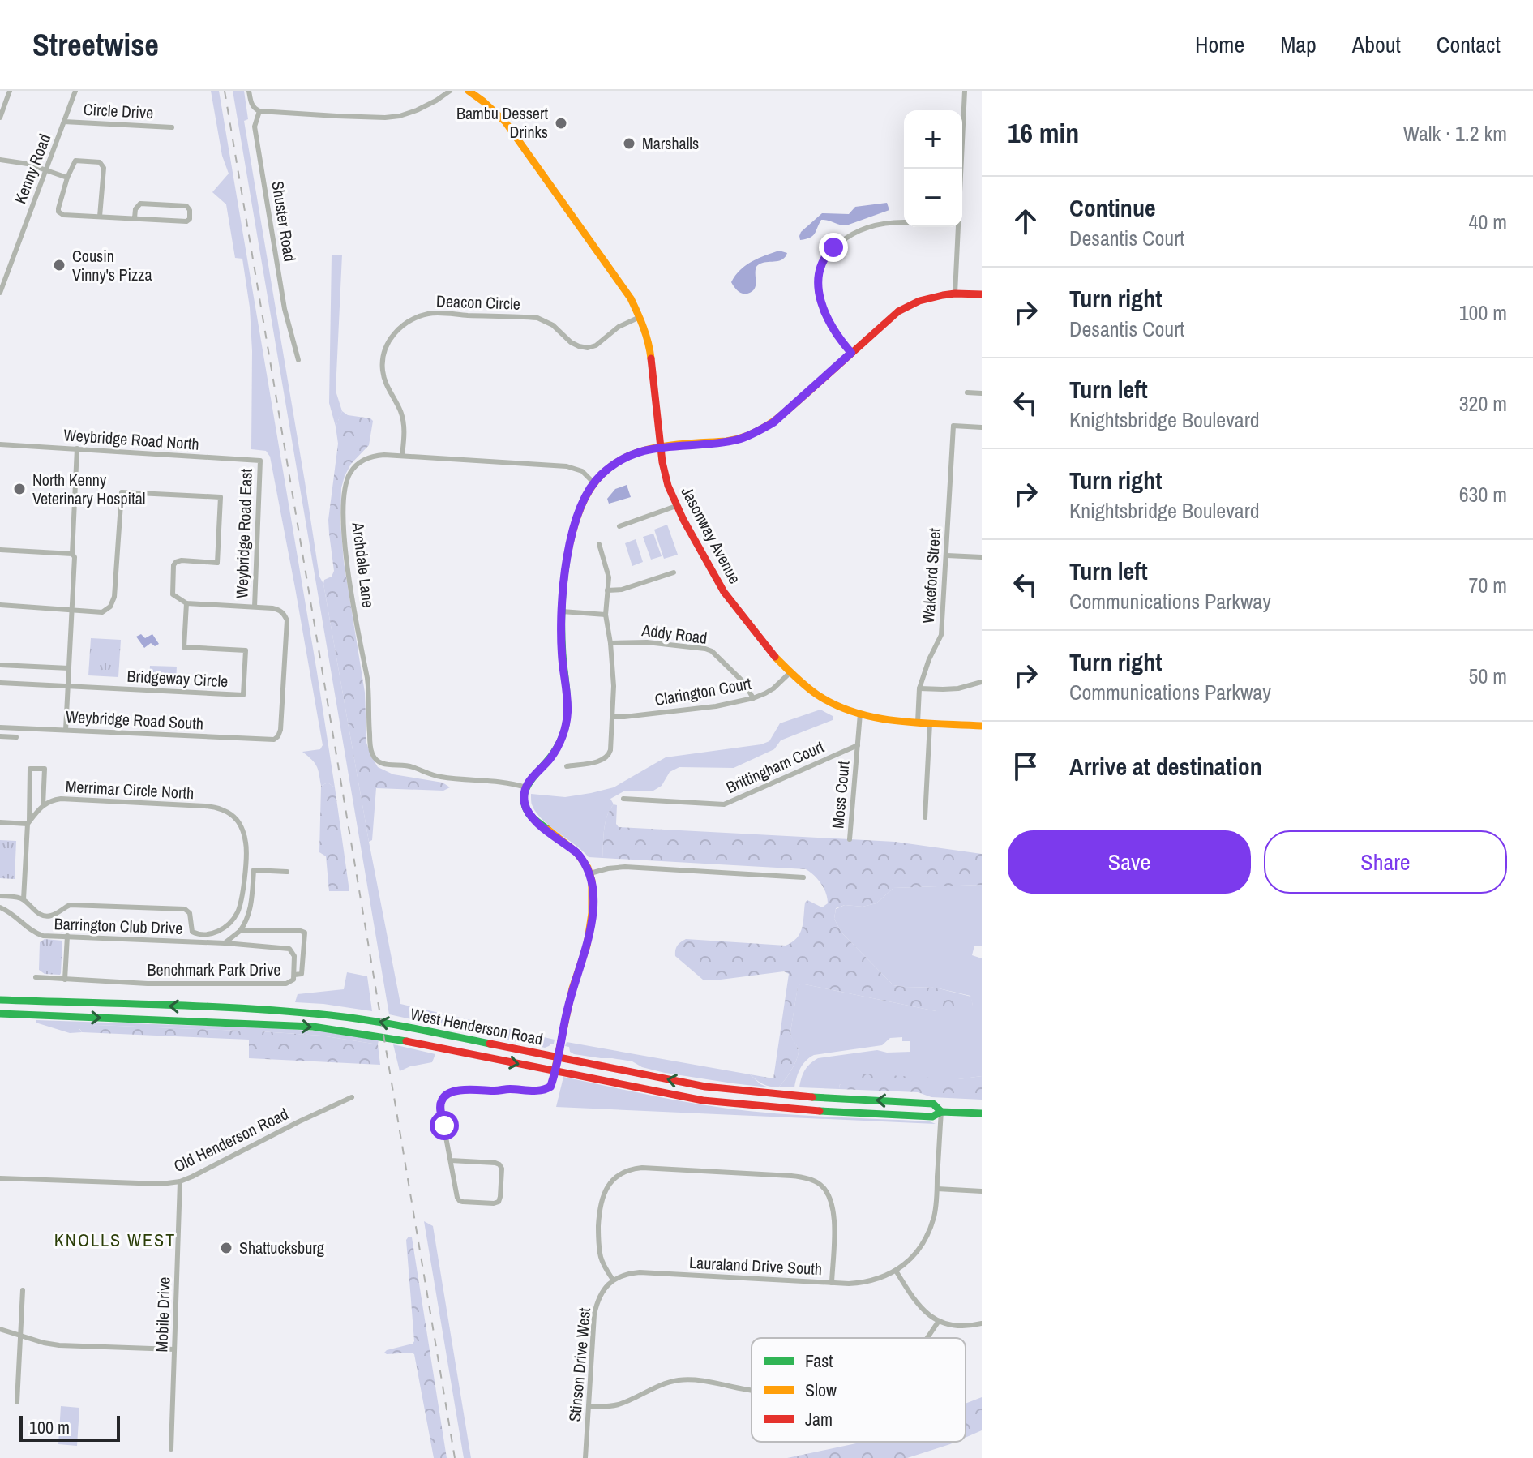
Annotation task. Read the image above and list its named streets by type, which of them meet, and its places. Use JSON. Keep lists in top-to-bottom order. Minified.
{"streets":{"street":["Circle Drive","Kenny Road","Shuster Road","Deacon Circle","Weybridge Road North","Weybridge Road East","Jasonway Avenue","Archdale Lane","Wakeford Street","Addy Road","Bridgeway Circle","Clarington Court","Weybridge Road South","Brittingham Court","Merrimar Circle North","Moss Court","Barrington Club Drive","Benchmark Park Drive","West Henderson Road","Old Henderson Road","Lauraland Drive South","Mobile Drive","Stinson Drive West"]},"crossings":[["Circle Drive","Kenny Road"],["Deacon Circle","Jasonway Avenue"],["Deacon Circle","Archdale Lane"],["Weybridge Road North","Weybridge Road East"],["Weybridge Road East","Bridgeway Circle"],["Weybridge Road East","Weybridge Road South"],["Jasonway Avenue","Wakeford Street"],["Jasonway Avenue","Clarington Court"],["Jasonway Avenue","Moss Court"],["Addy Road","Clarington Court"],["Brittingham Court","Moss Court"],["Barrington Club Drive","Benchmark Park Drive"],["Old Henderson Road","Mobile Drive"],["Lauraland Drive South","Stinson Drive West"]],"districts":["KNOLLS WEST"],"places":["Bambu Dessert Drinks","Marshalls","Cousin Vinny's Pizza","North Kenny Veterinary Hospital","Shattucksburg"],"legend":["Fast","Slow","Jam"],"scale_bar":"100 m","page":{"header":"Streetwise","nav":["Home","Map","About","Contact"],"heading":["16 min","Walk · 1.2 km"],"map_buttons":["+","−"],"list":[["Continue","Desantis Court","40 m"],["Turn right","Desantis Court","100 m"],["Turn left","Knightsbridge Boulevard","320 m"],["Turn right","Knightsbridge Boulevard","630 m"],["Turn left","Communications Parkway","70 m"],["Turn right","Communications Parkway","50 m"],"Arrive at destination"],"buttons":["Save","Share"],"scale":"100 m"}}
